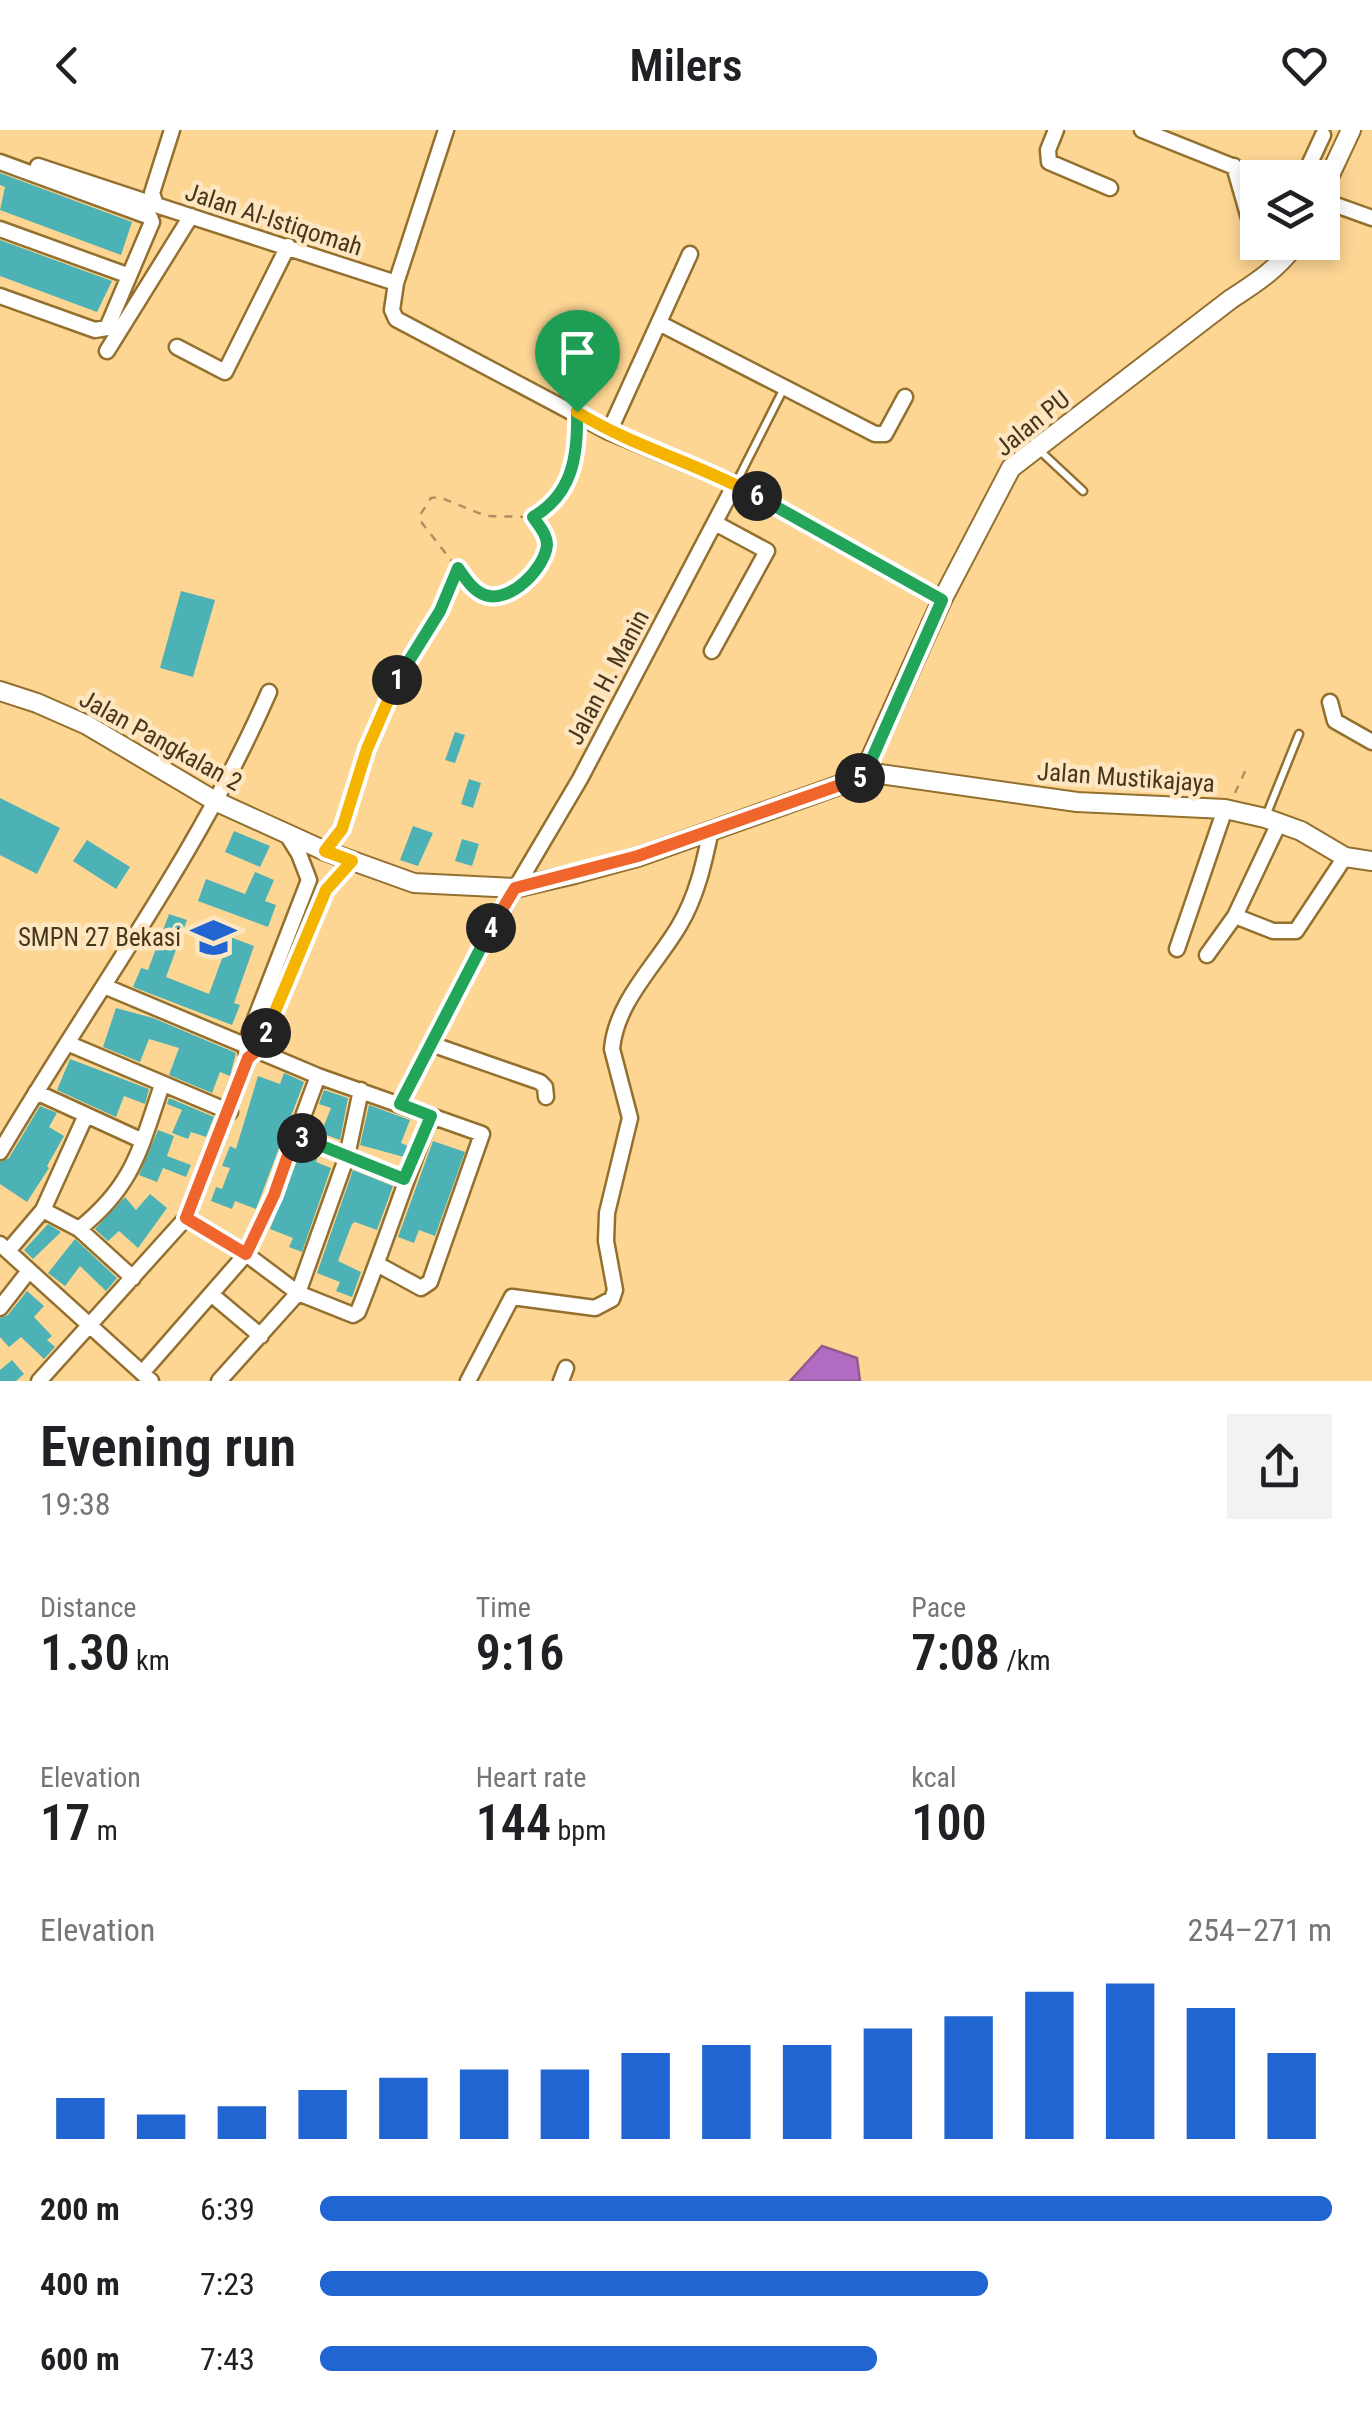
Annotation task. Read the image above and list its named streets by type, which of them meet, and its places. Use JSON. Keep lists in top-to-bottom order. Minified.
{"streets":{"street":["Jalan Al-Istiqomah","Jalan PU","Jalan H. Manin","Jalan Pangkalan 2","Jalan Mustikajaya"]},"crossings":[["Jalan PU","Jalan Pangkalan 2"],["Jalan PU","Jalan Mustikajaya"],["Jalan H. Manin","Jalan Pangkalan 2"],["Jalan Pangkalan 2","Jalan Mustikajaya"]],"places":{"school or university":["SMPN 27 Bekasi"]},"page":{"header":"Milers","pins":["6","1","5","4","2","3"],"heading":["Evening run","19:38"],"stats":[["Distance","1.30 km"],["Time","9:16"],["Pace","7:08 /km"],["Elevation","17 m"],["Heart rate","144 bpm"],["kcal","100"]],"chart":["Elevation","254–271 m"],"list":[{"name":"200 m","note":"6:39"},{"name":"400 m","note":"7:23"},{"name":"600 m","note":"7:43"}]}}
